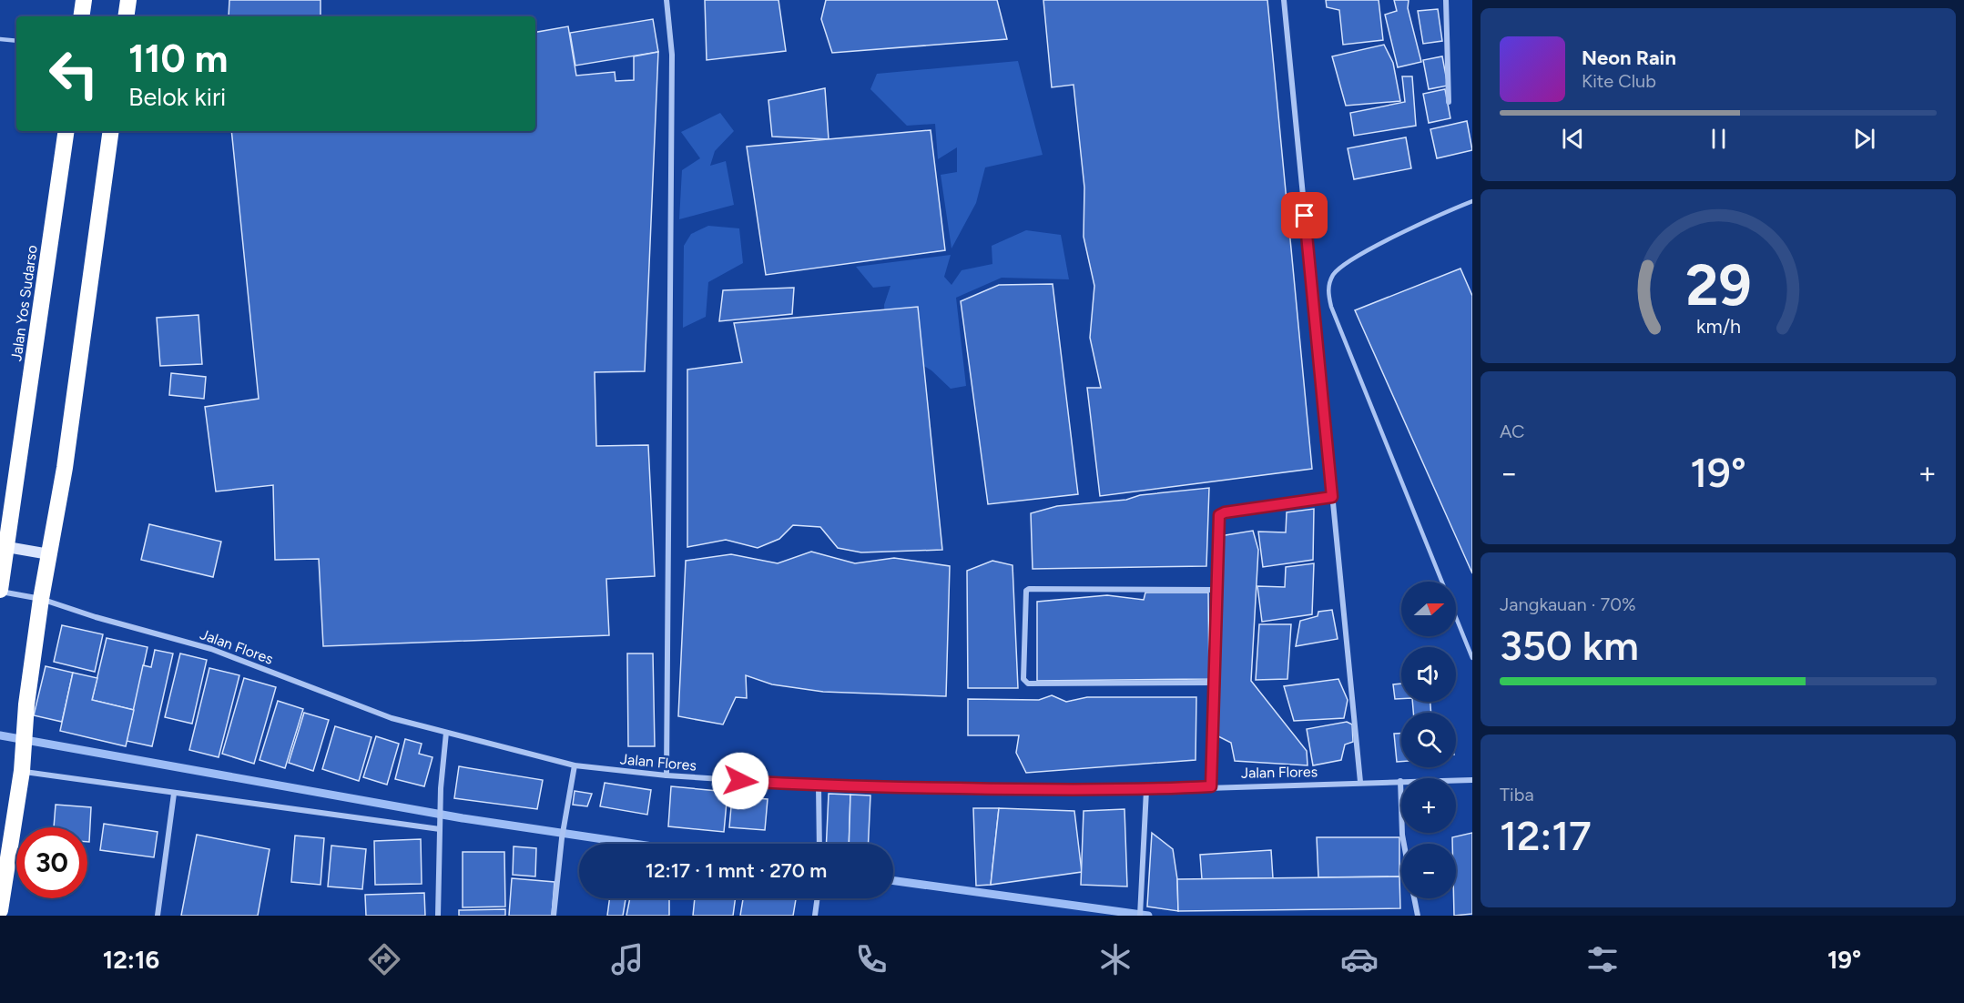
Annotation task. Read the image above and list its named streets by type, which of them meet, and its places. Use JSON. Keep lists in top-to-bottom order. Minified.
{"streets":{"highway":["Jalan Yos Sudarso"],"street":["Jalan Flores"]},"crossings":[["Jalan Yos Sudarso","Jalan Flores"]],"north":"right","page":{"turn":["110 m","Belok kiri"],"song":["Neon Rain","Kite Club"],"tile":["AC",["Jangkauan · 70%","350 km"],["Tiba","12:17"]],"heat":["−","19°","+"],"map_buttons":["+","−"],"limit":"30","trip":"12:17 · 1 mnt · 270 m","tabs":["12:16","19°"],"gauge":["29","km/h"]}}
